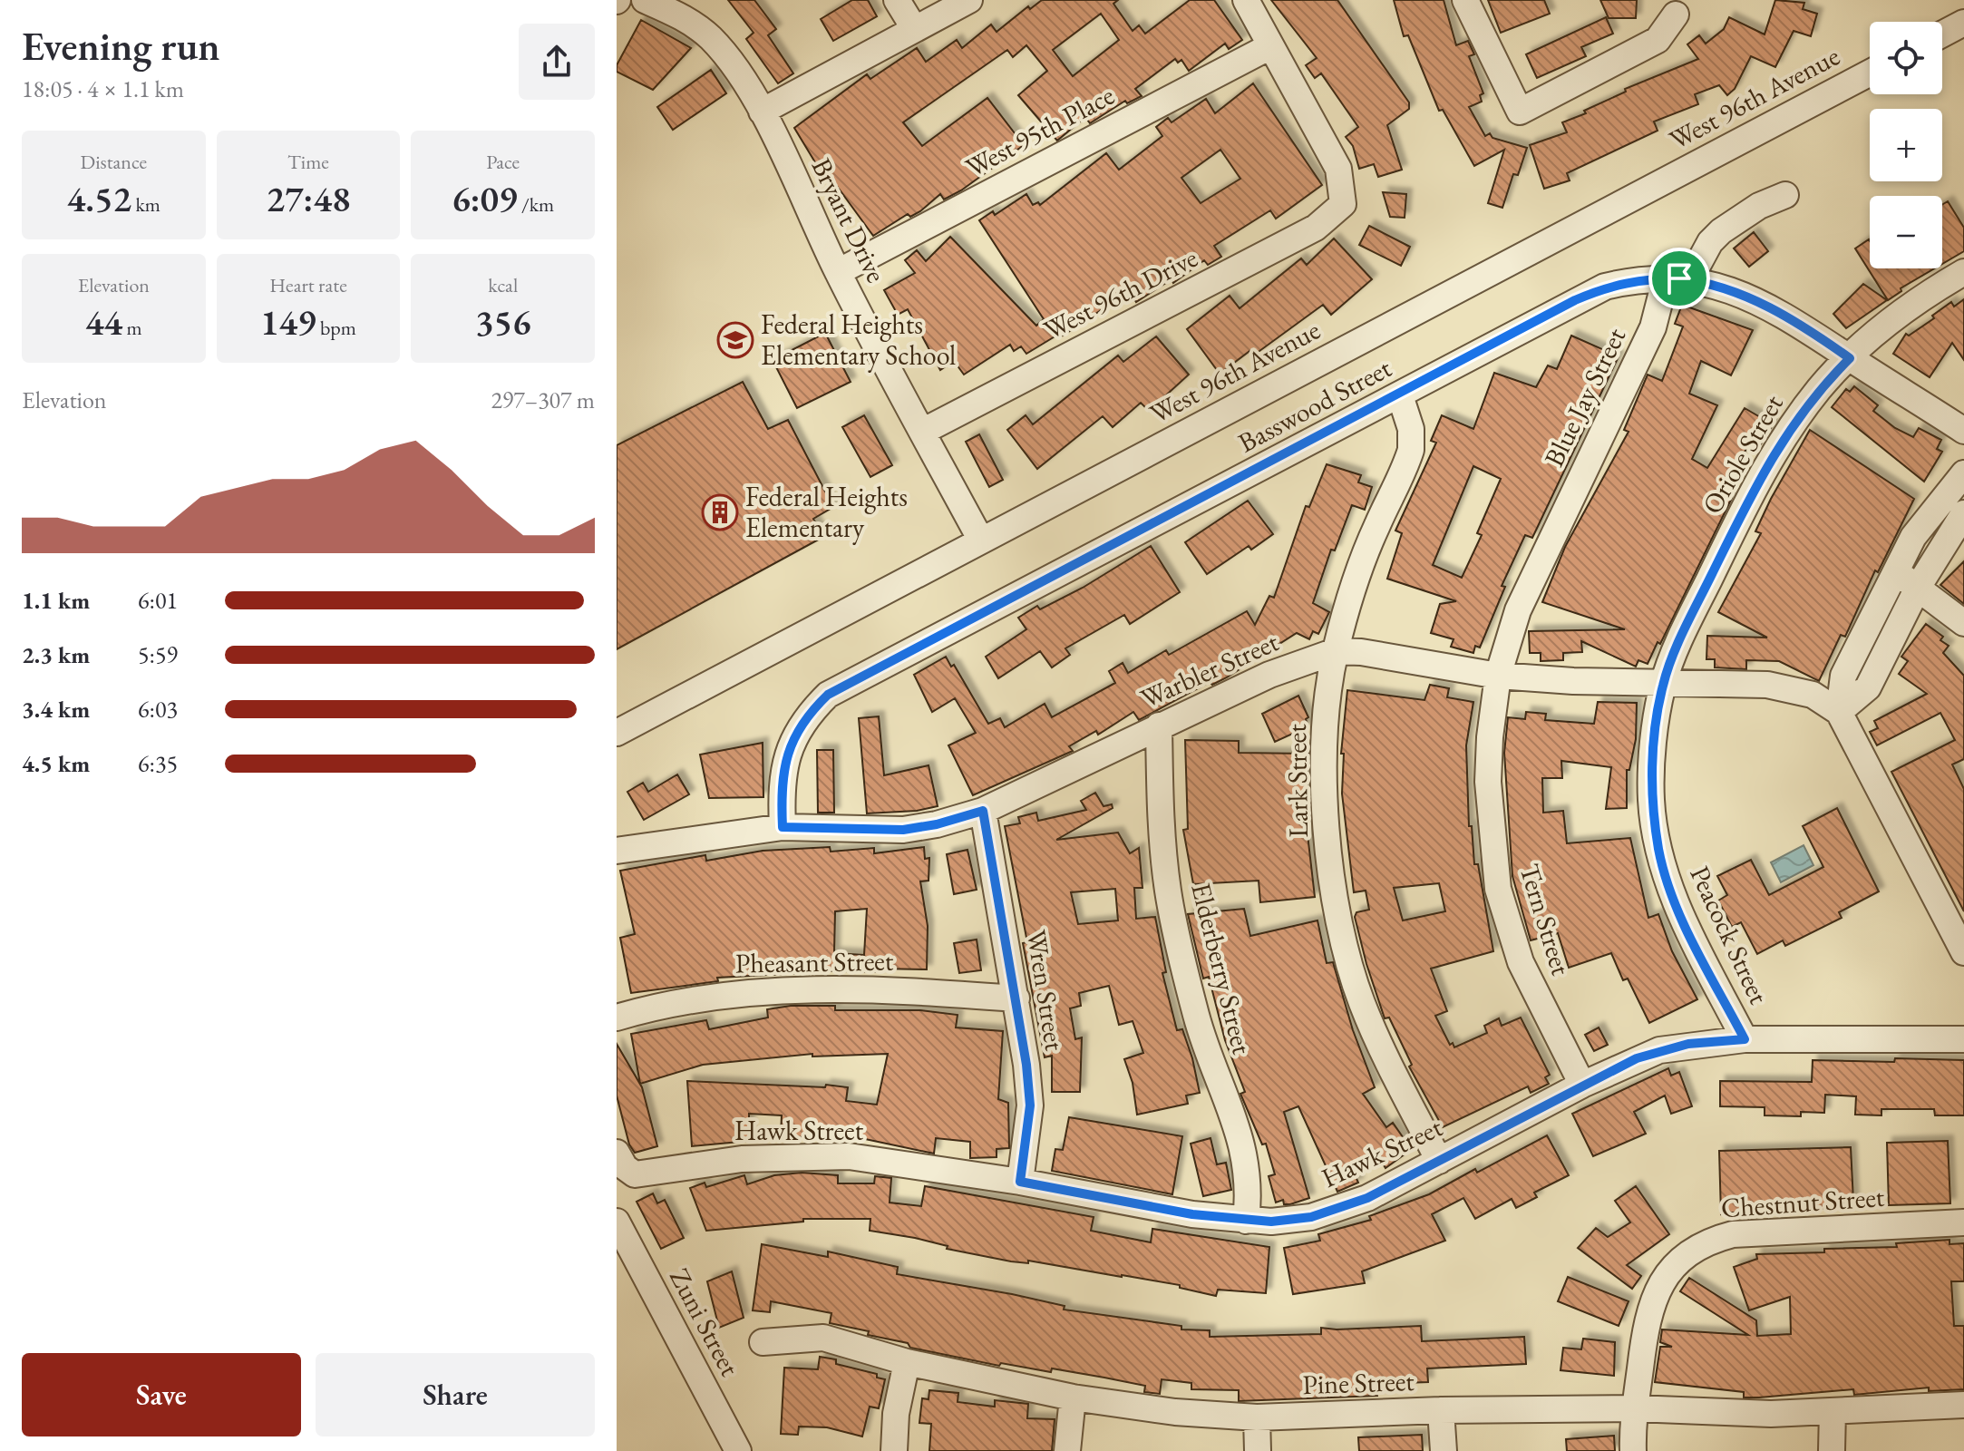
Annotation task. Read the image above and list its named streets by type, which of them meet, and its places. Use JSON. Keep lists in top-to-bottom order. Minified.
{"streets":{"street":["West 96th Avenue","West 95th Place","Bryant Drive","West 96th Drive","Blue Jay Street","Basswood Street","Oriole Street","Warbler Street","Lark Street","Tern Street","Peacock Street","Pheasant Street","Elderberry Street","Wren Street","Hawk Street","Chestnut Street","Zuni Street","Pine Street"]},"crossings":[["West 96th Avenue","Bryant Drive"],["West 95th Place","Bryant Drive"],["West 95th Place","West 96th Drive"],["Bryant Drive","West 96th Drive"],["Blue Jay Street","Basswood Street"],["Blue Jay Street","Warbler Street"],["Blue Jay Street","Tern Street"],["Basswood Street","Oriole Street"],["Basswood Street","Warbler Street"],["Basswood Street","Lark Street"],["Oriole Street","Warbler Street"],["Oriole Street","Peacock Street"],["Warbler Street","Lark Street"],["Warbler Street","Tern Street"],["Warbler Street","Peacock Street"],["Warbler Street","Elderberry Street"],["Warbler Street","Wren Street"],["Lark Street","Hawk Street"],["Tern Street","Hawk Street"],["Peacock Street","Hawk Street"],["Pheasant Street","Wren Street"],["Elderberry Street","Hawk Street"],["Wren Street","Hawk Street"],["Chestnut Street","Pine Street"]],"places":{"school or university":["Federal Heights Elementary School"],"building":["Federal Heights Elementary"]},"page":{"heading":["Evening run","18:05 · 4 × 1.1 km"],"map_buttons":["+","−"],"stats":[["Distance","4.52 km"],["Time","27:48"],["Pace","6:09 /km"],["Elevation","44 m"],["Heart rate","149 bpm"],["kcal","356"]],"chart":["Elevation","297–307 m"],"list":[{"name":"1.1 km","note":"6:01"},{"name":"2.3 km","note":"5:59"},{"name":"3.4 km","note":"6:03"},{"name":"4.5 km","note":"6:35"}],"buttons":["Save","Share"]}}
